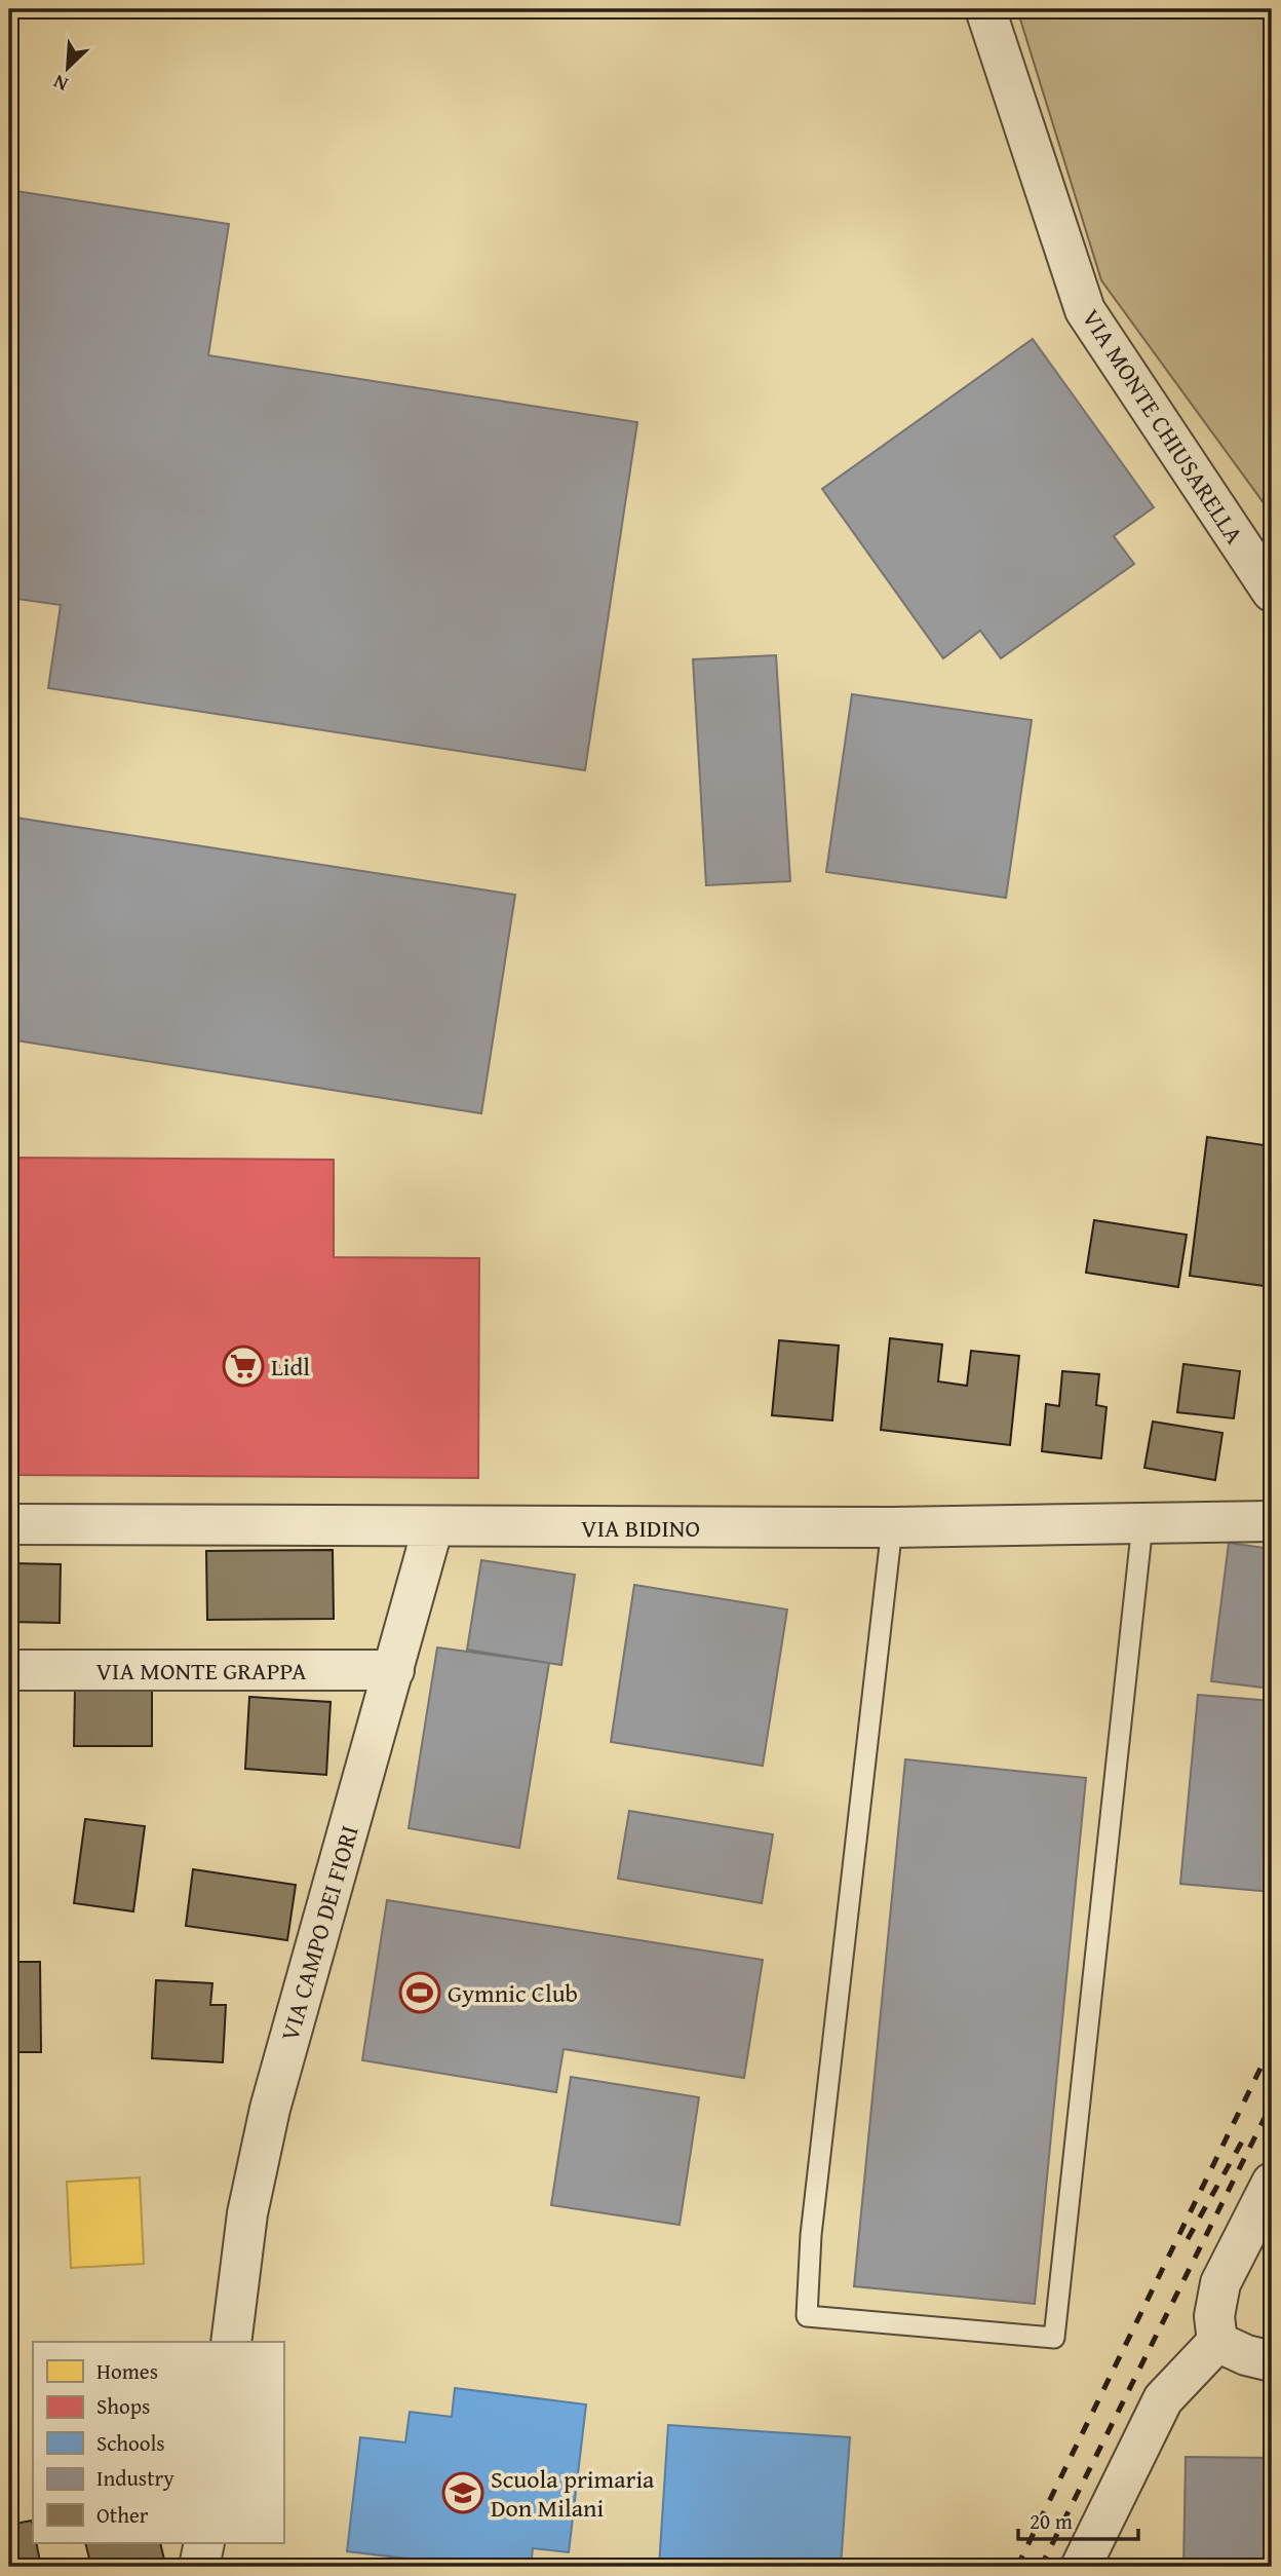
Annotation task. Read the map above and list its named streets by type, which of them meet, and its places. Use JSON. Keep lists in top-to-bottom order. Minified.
{"streets":{"street":["VIA MONTE CHIUSARELLA","VIA BIDINO","VIA MONTE GRAPPA","VIA CAMPO DEI FIORI"]},"crossings":[["VIA BIDINO","VIA CAMPO DEI FIORI"],["VIA MONTE GRAPPA","VIA CAMPO DEI FIORI"]],"places":{"supermarket":["Lidl"],"sports":["Gymnic Club"],"school or university":["Scuola primaria Don Milani"]},"legend":["Homes","Shops","Schools","Industry","Other"],"scale_bar":"20 m","north":"bottom left"}
